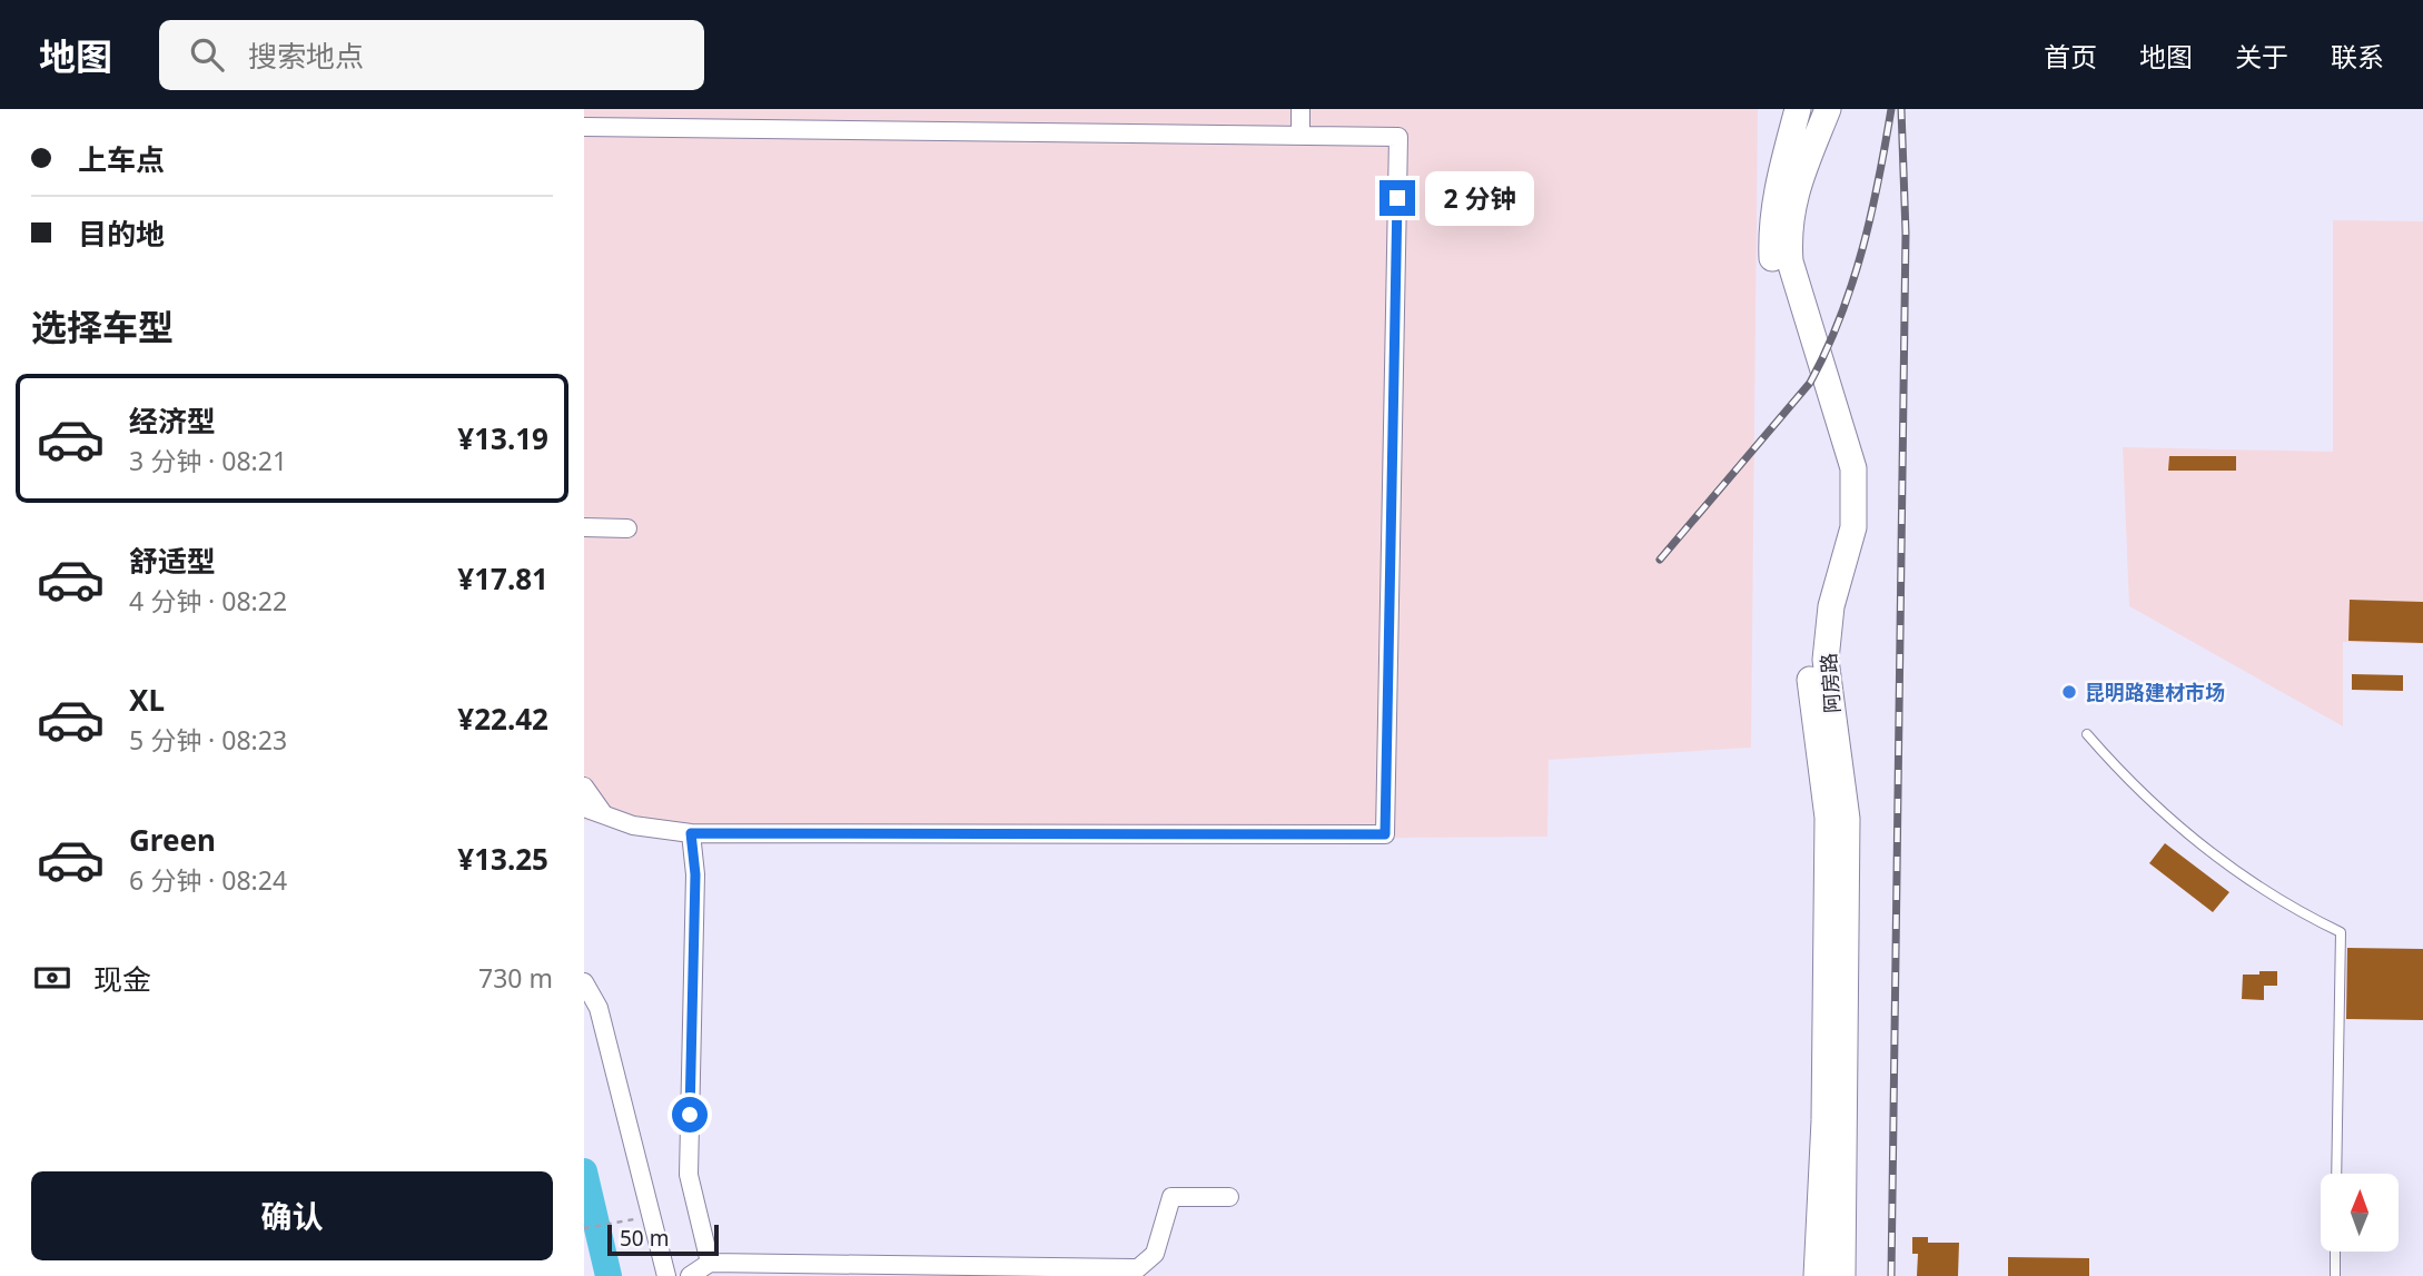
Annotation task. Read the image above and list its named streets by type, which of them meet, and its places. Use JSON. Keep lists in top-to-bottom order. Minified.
{"streets":{"main road":["阿房路"]},"places":["昆明路建材市场"],"scale_bar":"50 m","north":"top","page":{"header":"地图","search":"搜索地点","nav":["首页","地图","关于","联系"],"banner":["上车点","目的地"],"bubble":"2 分钟","heading":"选择车型","list":[{"name":"经济型","note":"3 分钟 · 08:21","value":"¥13.19"},{"name":"舒适型","note":"4 分钟 · 08:22","value":"¥17.81"},{"name":"XL","note":"5 分钟 · 08:23","value":"¥22.42"},{"name":"Green","note":"6 分钟 · 08:24","value":"¥13.25"}],"pay":["现金","730 m"],"buttons":"确认","scale":"50 m"}}
